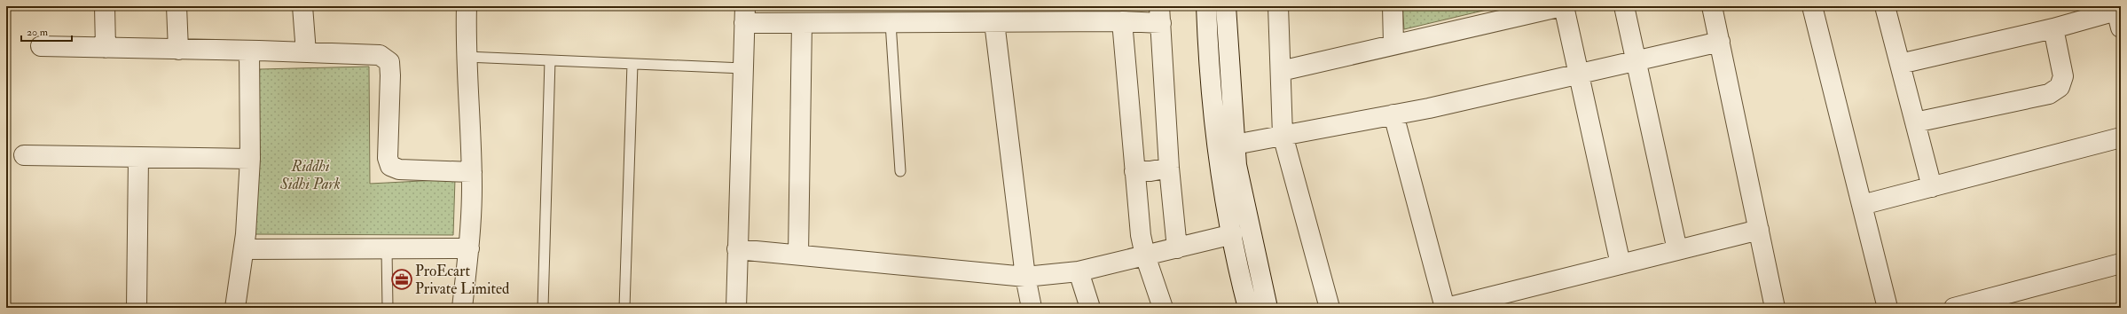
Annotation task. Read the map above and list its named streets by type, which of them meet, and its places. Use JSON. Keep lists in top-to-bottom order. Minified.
{"parks":["Riddhi Sidhi Park"],"places":{"office":["ProEcart Private Limited"]},"scale_bar":"20 m"}
